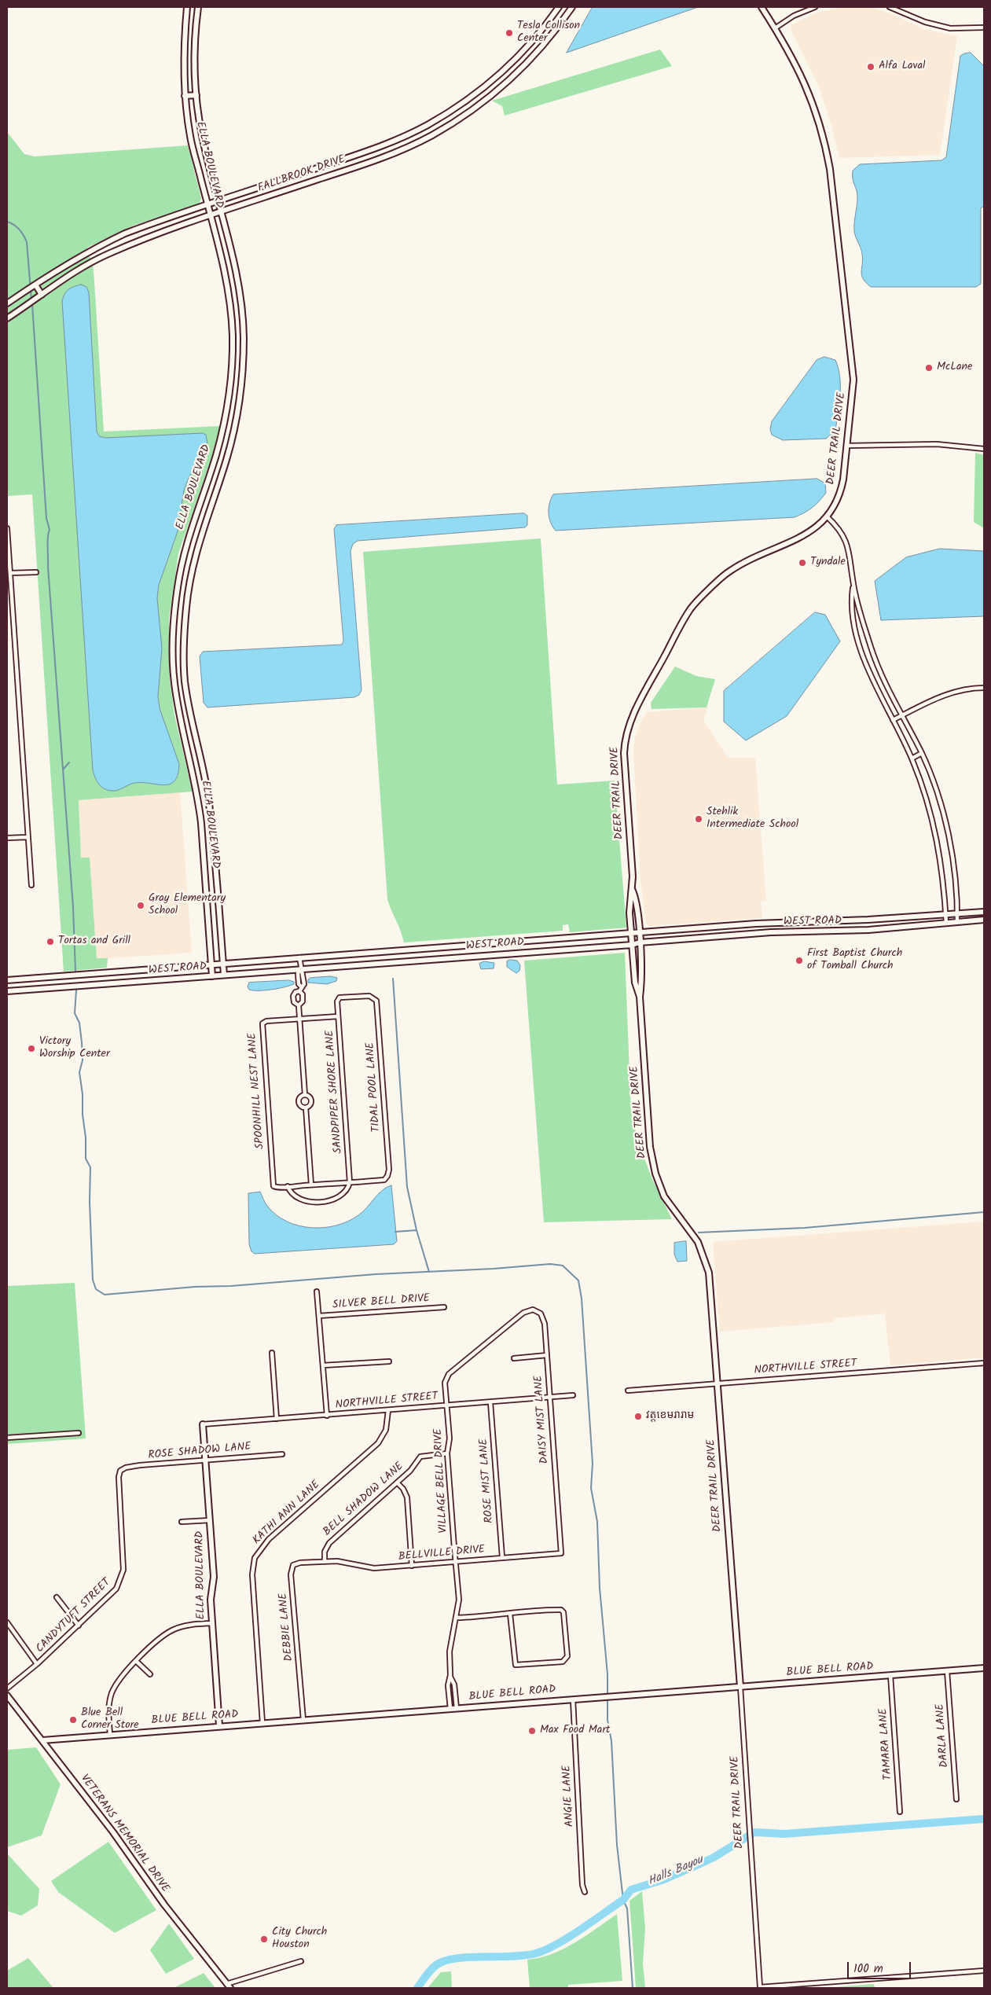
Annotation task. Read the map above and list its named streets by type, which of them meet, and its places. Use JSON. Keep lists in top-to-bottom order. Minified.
{"streets":{"main road":["ELLA BOULEVARD","FALLBROOK DRIVE","DEER TRAIL DRIVE","WEST ROAD","BLUE BELL ROAD","VETERANS MEMORIAL DRIVE"],"street":["TIDAL POOL LANE","SPOONHILL NEST LANE","SANDPIPER SHORE LANE","SILVER BELL DRIVE","NORTHVILLE STREET","DAISY MIST LANE","ROSE SHADOW LANE","VILLAGE BELL DRIVE","ROSE MIST LANE","BELL SHADOW LANE","KATHI ANN LANE","BELLVILLE DRIVE","CANDYTUFT STREET","DEBBIE LANE","DARLA LANE","TAMARA LANE","ANGIE LANE"]},"crossings":[["ELLA BOULEVARD","FALLBROOK DRIVE"],["ELLA BOULEVARD","WEST ROAD"],["ELLA BOULEVARD","NORTHVILLE STREET"],["ELLA BOULEVARD","ROSE SHADOW LANE"],["ELLA BOULEVARD","BLUE BELL ROAD"],["DEER TRAIL DRIVE","WEST ROAD"],["DEER TRAIL DRIVE","NORTHVILLE STREET"],["DEER TRAIL DRIVE","BLUE BELL ROAD"],["TIDAL POOL LANE","SANDPIPER SHORE LANE"],["SPOONHILL NEST LANE","SANDPIPER SHORE LANE"],["NORTHVILLE STREET","DAISY MIST LANE"],["NORTHVILLE STREET","VILLAGE BELL DRIVE"],["NORTHVILLE STREET","ROSE MIST LANE"],["NORTHVILLE STREET","KATHI ANN LANE"],["DAISY MIST LANE","VILLAGE BELL DRIVE"],["DAISY MIST LANE","BELLVILLE DRIVE"],["ROSE SHADOW LANE","CANDYTUFT STREET"],["VILLAGE BELL DRIVE","BELL SHADOW LANE"],["VILLAGE BELL DRIVE","BELLVILLE DRIVE"],["VILLAGE BELL DRIVE","BLUE BELL ROAD"],["ROSE MIST LANE","BELLVILLE DRIVE"],["BELL SHADOW LANE","BELLVILLE DRIVE"],["BELL SHADOW LANE","DEBBIE LANE"],["KATHI ANN LANE","BLUE BELL ROAD"],["BELLVILLE DRIVE","DEBBIE LANE"],["DEBBIE LANE","BLUE BELL ROAD"],["BLUE BELL ROAD","DARLA LANE"],["BLUE BELL ROAD","TAMARA LANE"],["BLUE BELL ROAD","ANGIE LANE"],["BLUE BELL ROAD","VETERANS MEMORIAL DRIVE"]],"water":["Halls Bayou"],"places":["Tesla Collison Center","Alfa Laval","McLane","Tyndale","Stehlik Intermediate School","Gray Elementary School","Tortas and Grill","First Baptist Church of Tomball Church","Victory Worship Center","វត្តខេមរារាម","Blue Bell Corner Store","Max Food Mart","City Church Houston"],"scale_bar":"100 m"}
